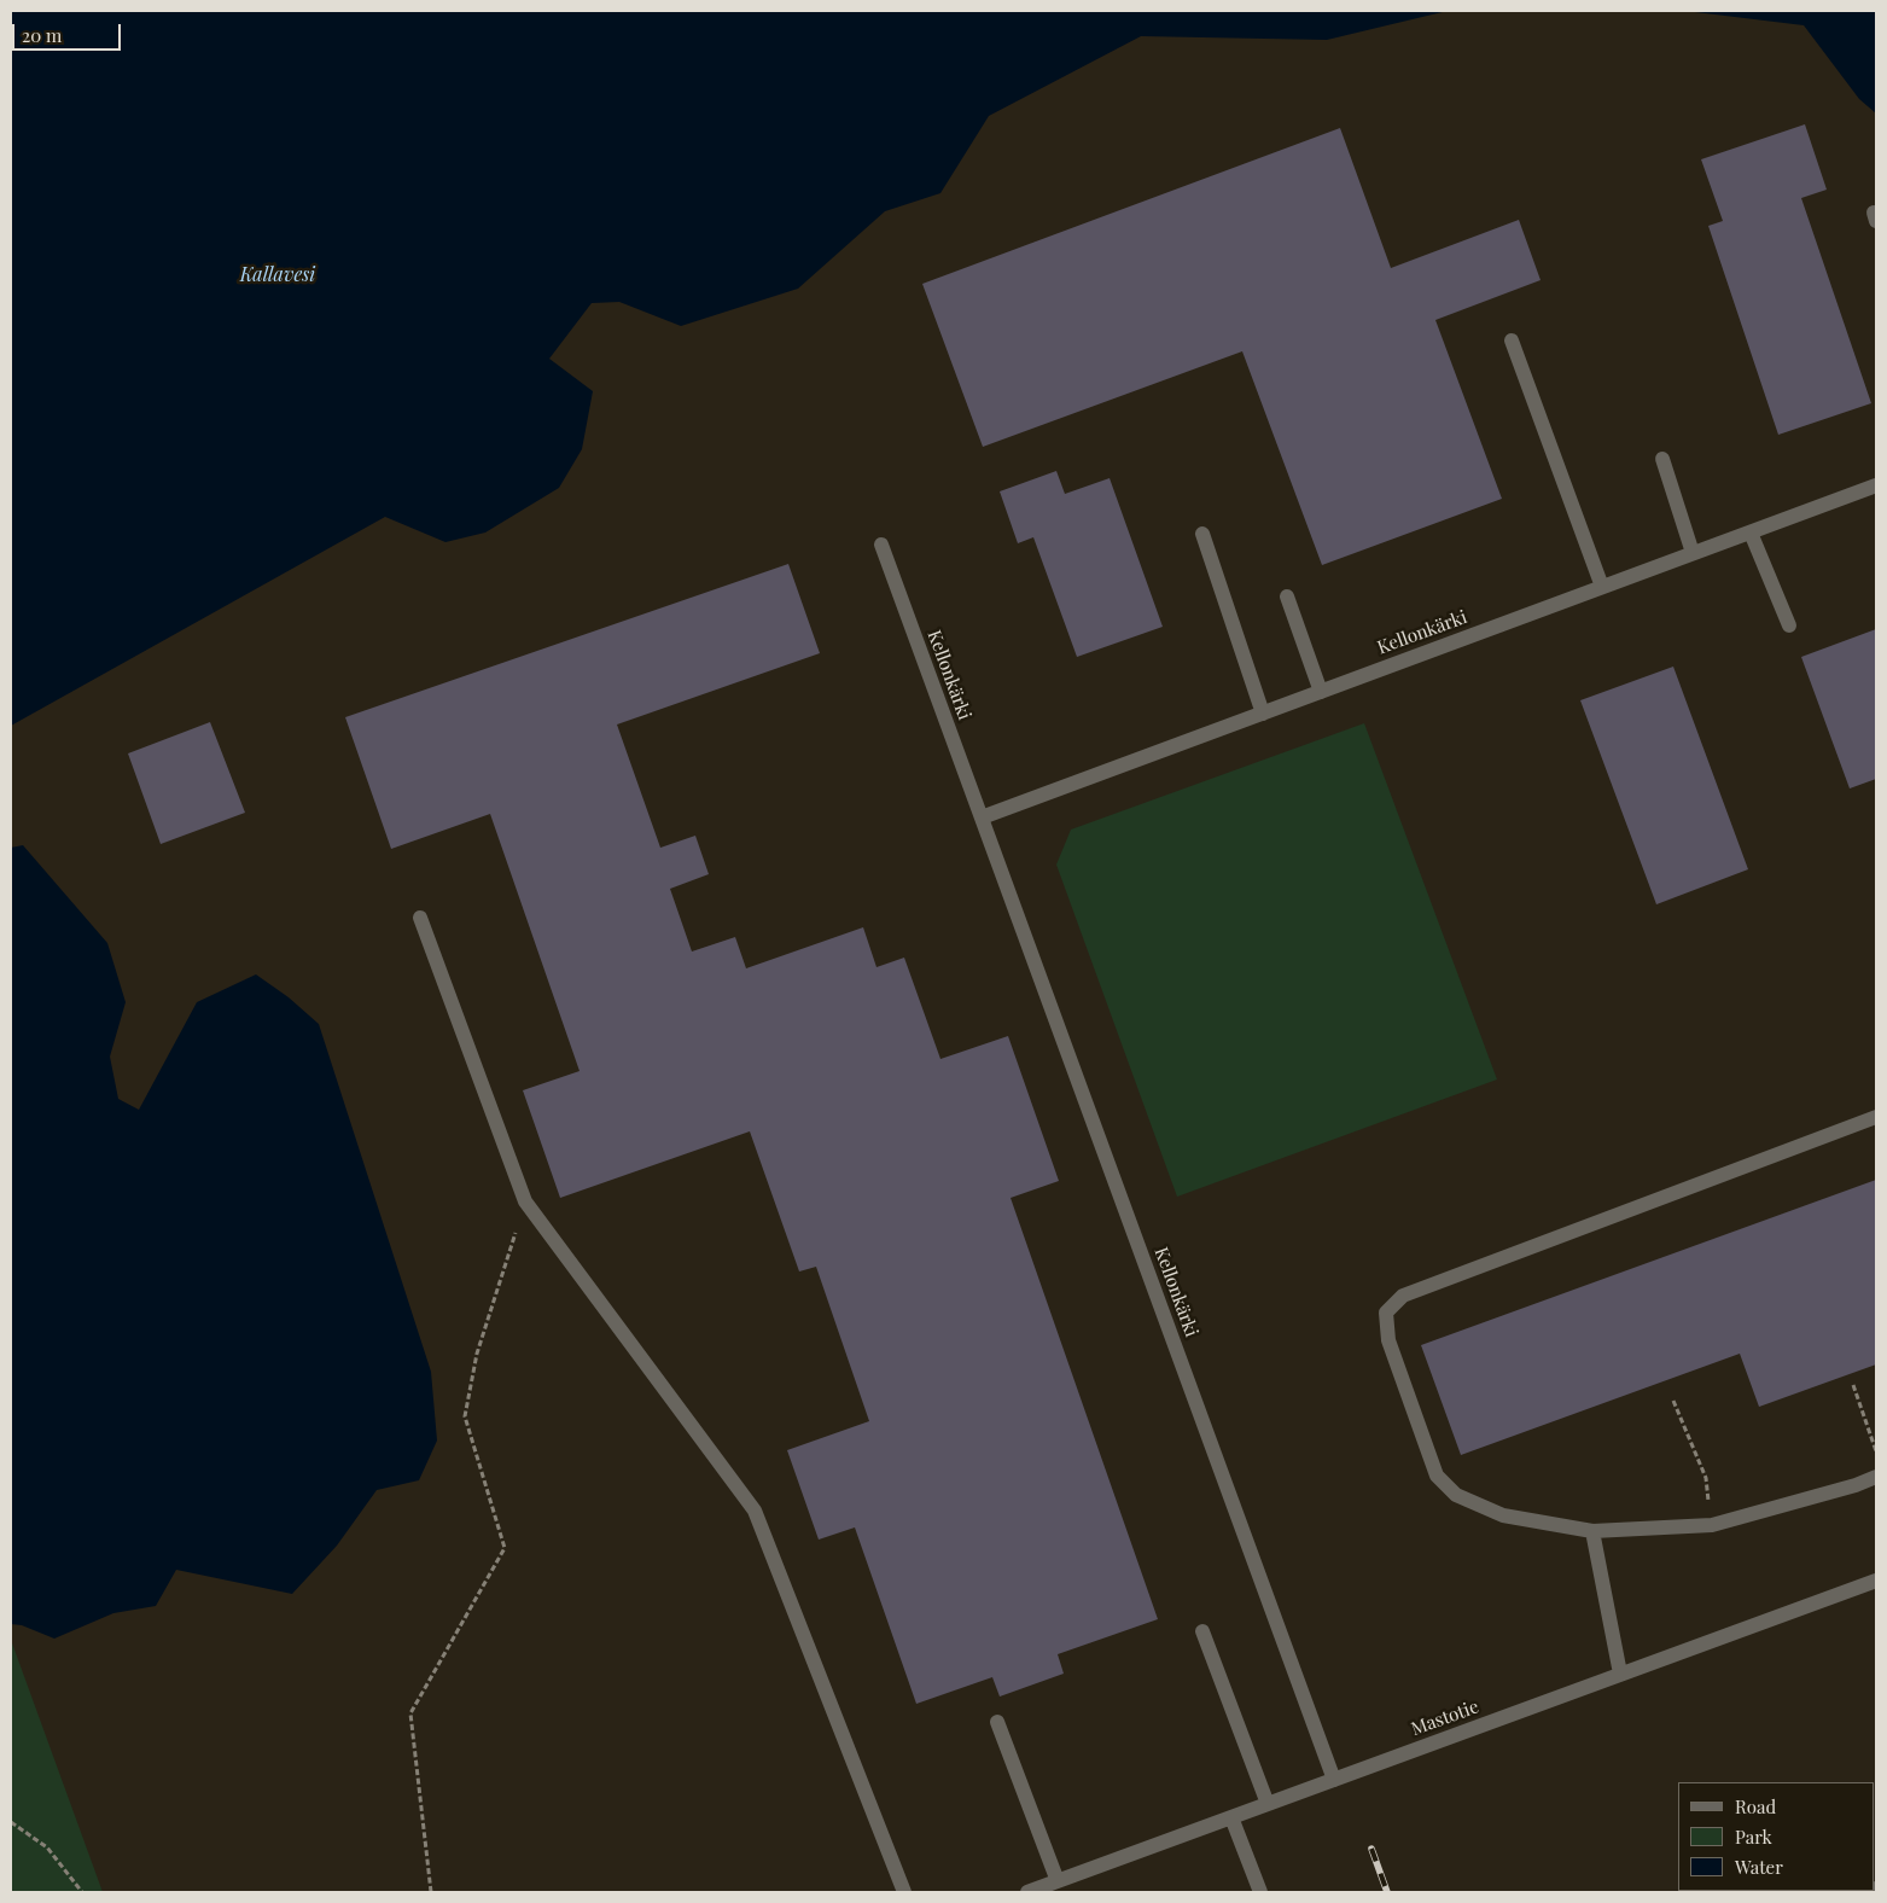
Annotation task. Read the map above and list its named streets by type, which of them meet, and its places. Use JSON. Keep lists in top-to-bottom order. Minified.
{"streets":{"street":["Kellonkärki","Mastotie"]},"crossings":[["Kellonkärki","Mastotie"]],"water":["Kallavesi"],"legend":["Road","Park","Water"],"scale_bar":"20 m"}
